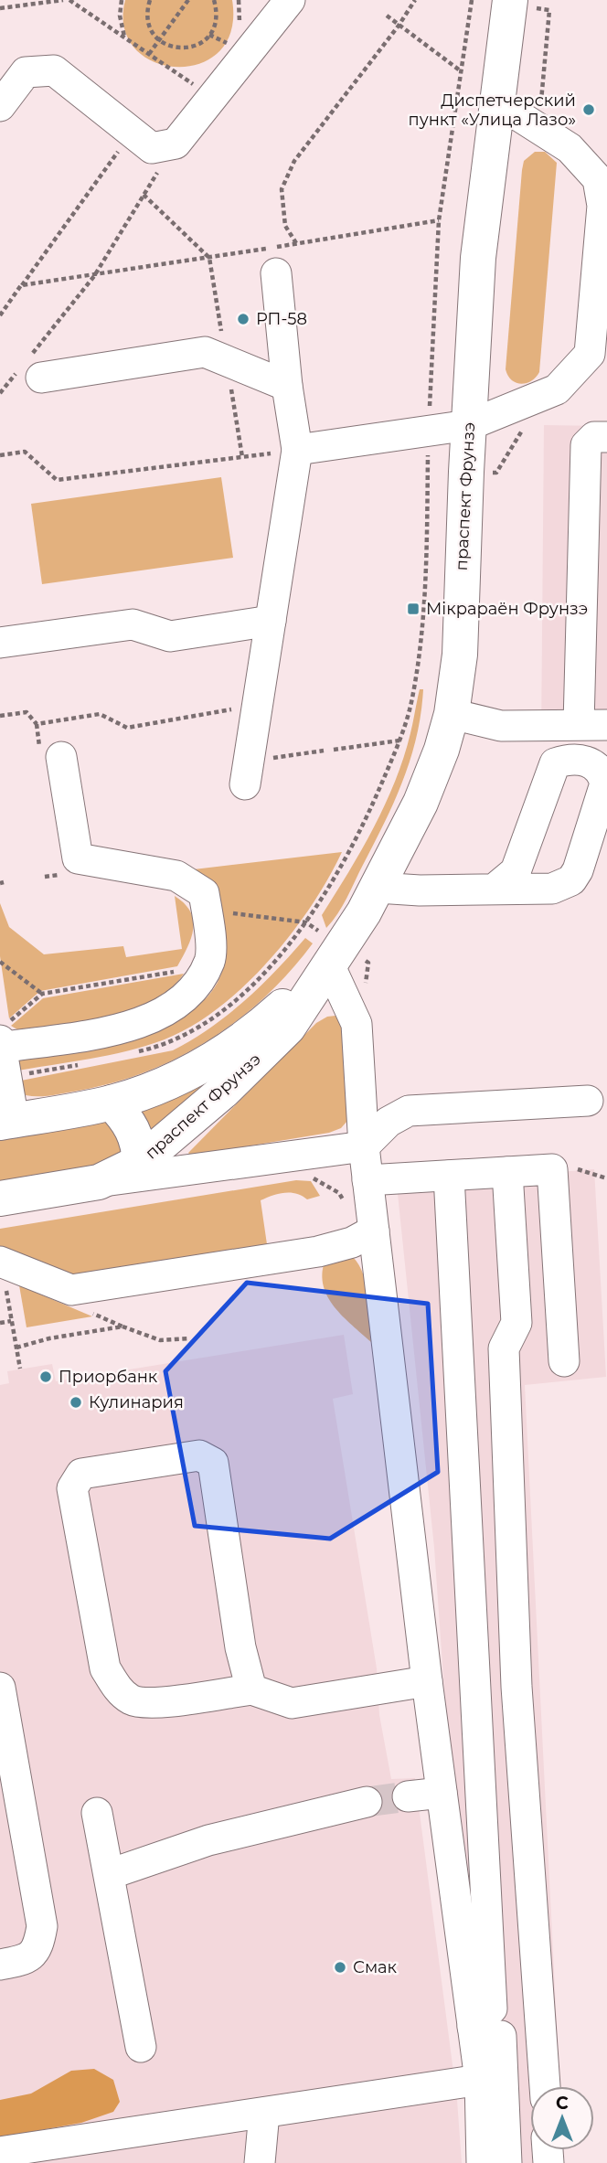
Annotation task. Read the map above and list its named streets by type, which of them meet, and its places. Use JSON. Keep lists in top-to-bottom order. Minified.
{"streets":{"main road":["праспект Фрунзэ"]},"places":{"other":["Диспетчерский пункт «Улица Лазо»","РП-58","Приорбанк","Кулинария","Смак"],"transit":["Мікрараён Фрунзэ"]},"north":"top"}
